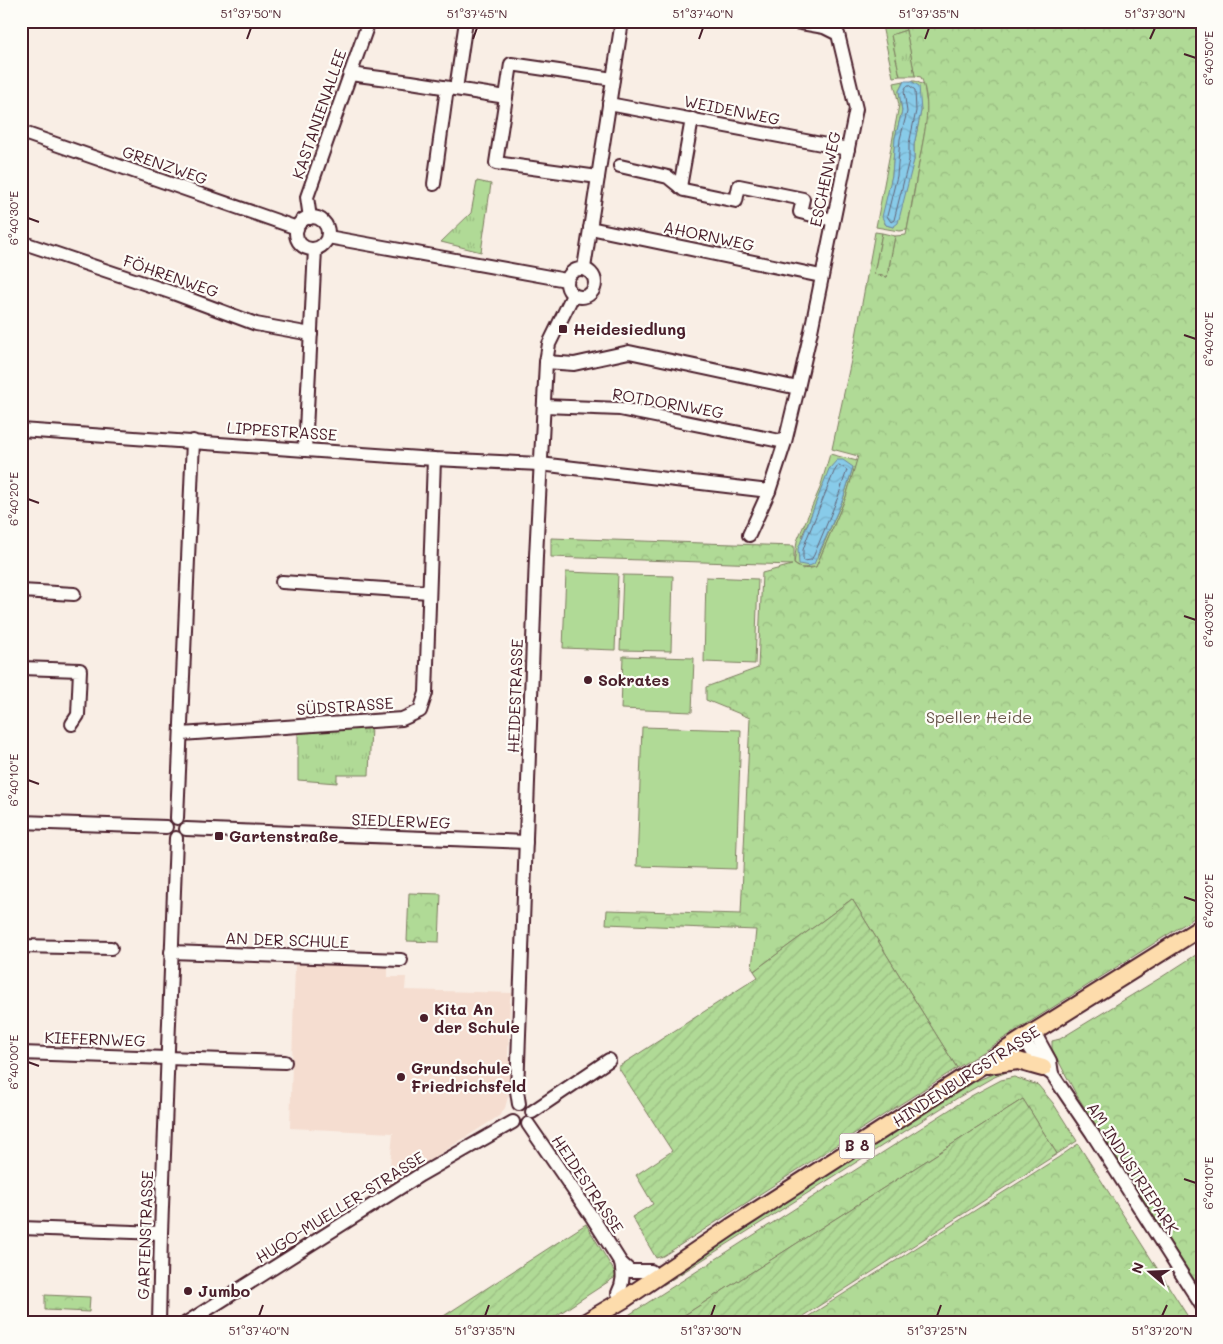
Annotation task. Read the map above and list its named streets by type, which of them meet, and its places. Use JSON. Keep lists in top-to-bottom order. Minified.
{"streets":{"main road":["HINDENBURGSTRASSE","B 8"],"street":["WEIDENWEG","KASTANIENALLEE","GRENZWEG","ESCHENWEG","AHORNWEG","FÖHRENWEG","ROTDORNWEG","LIPPESTRASSE","HEIDESTRASSE","SÜDSTRASSE","SIEDLERWEG","AN DER SCHULE","KIEFERNWEG","AM INDUSTRIEPARK","HUGO-MUELLER-STRASSE","GARTENSTRASSE"]},"crossings":[["WEIDENWEG","ESCHENWEG"],["KASTANIENALLEE","GRENZWEG"],["ESCHENWEG","AHORNWEG"],["ROTDORNWEG","HEIDESTRASSE"],["LIPPESTRASSE","HEIDESTRASSE"],["LIPPESTRASSE","SÜDSTRASSE"],["HEIDESTRASSE","SIEDLERWEG"],["HEIDESTRASSE","HUGO-MUELLER-STRASSE"],["SIEDLERWEG","GARTENSTRASSE"],["AN DER SCHULE","GARTENSTRASSE"],["KIEFERNWEG","GARTENSTRASSE"],["HINDENBURGSTRASSE","AM INDUSTRIEPARK"]],"parks":["Speller Heide"],"places":{"transit":["Heidesiedlung","Gartenstraße"],"other":["Sokrates","Kita An der Schule","Grundschule Friedrichsfeld","Jumbo"]},"north":"left","coordinates":["51°37'50\"N","51°37'45\"N","51°37'40\"N","51°37'35\"N","51°37'30\"N","6°40'50\"E","6°40'30\"E","6°40'40\"E","6°40'20\"E","6°40'10\"E","6°40'00\"E","51°37'25\"N","51°37'20\"N"]}
